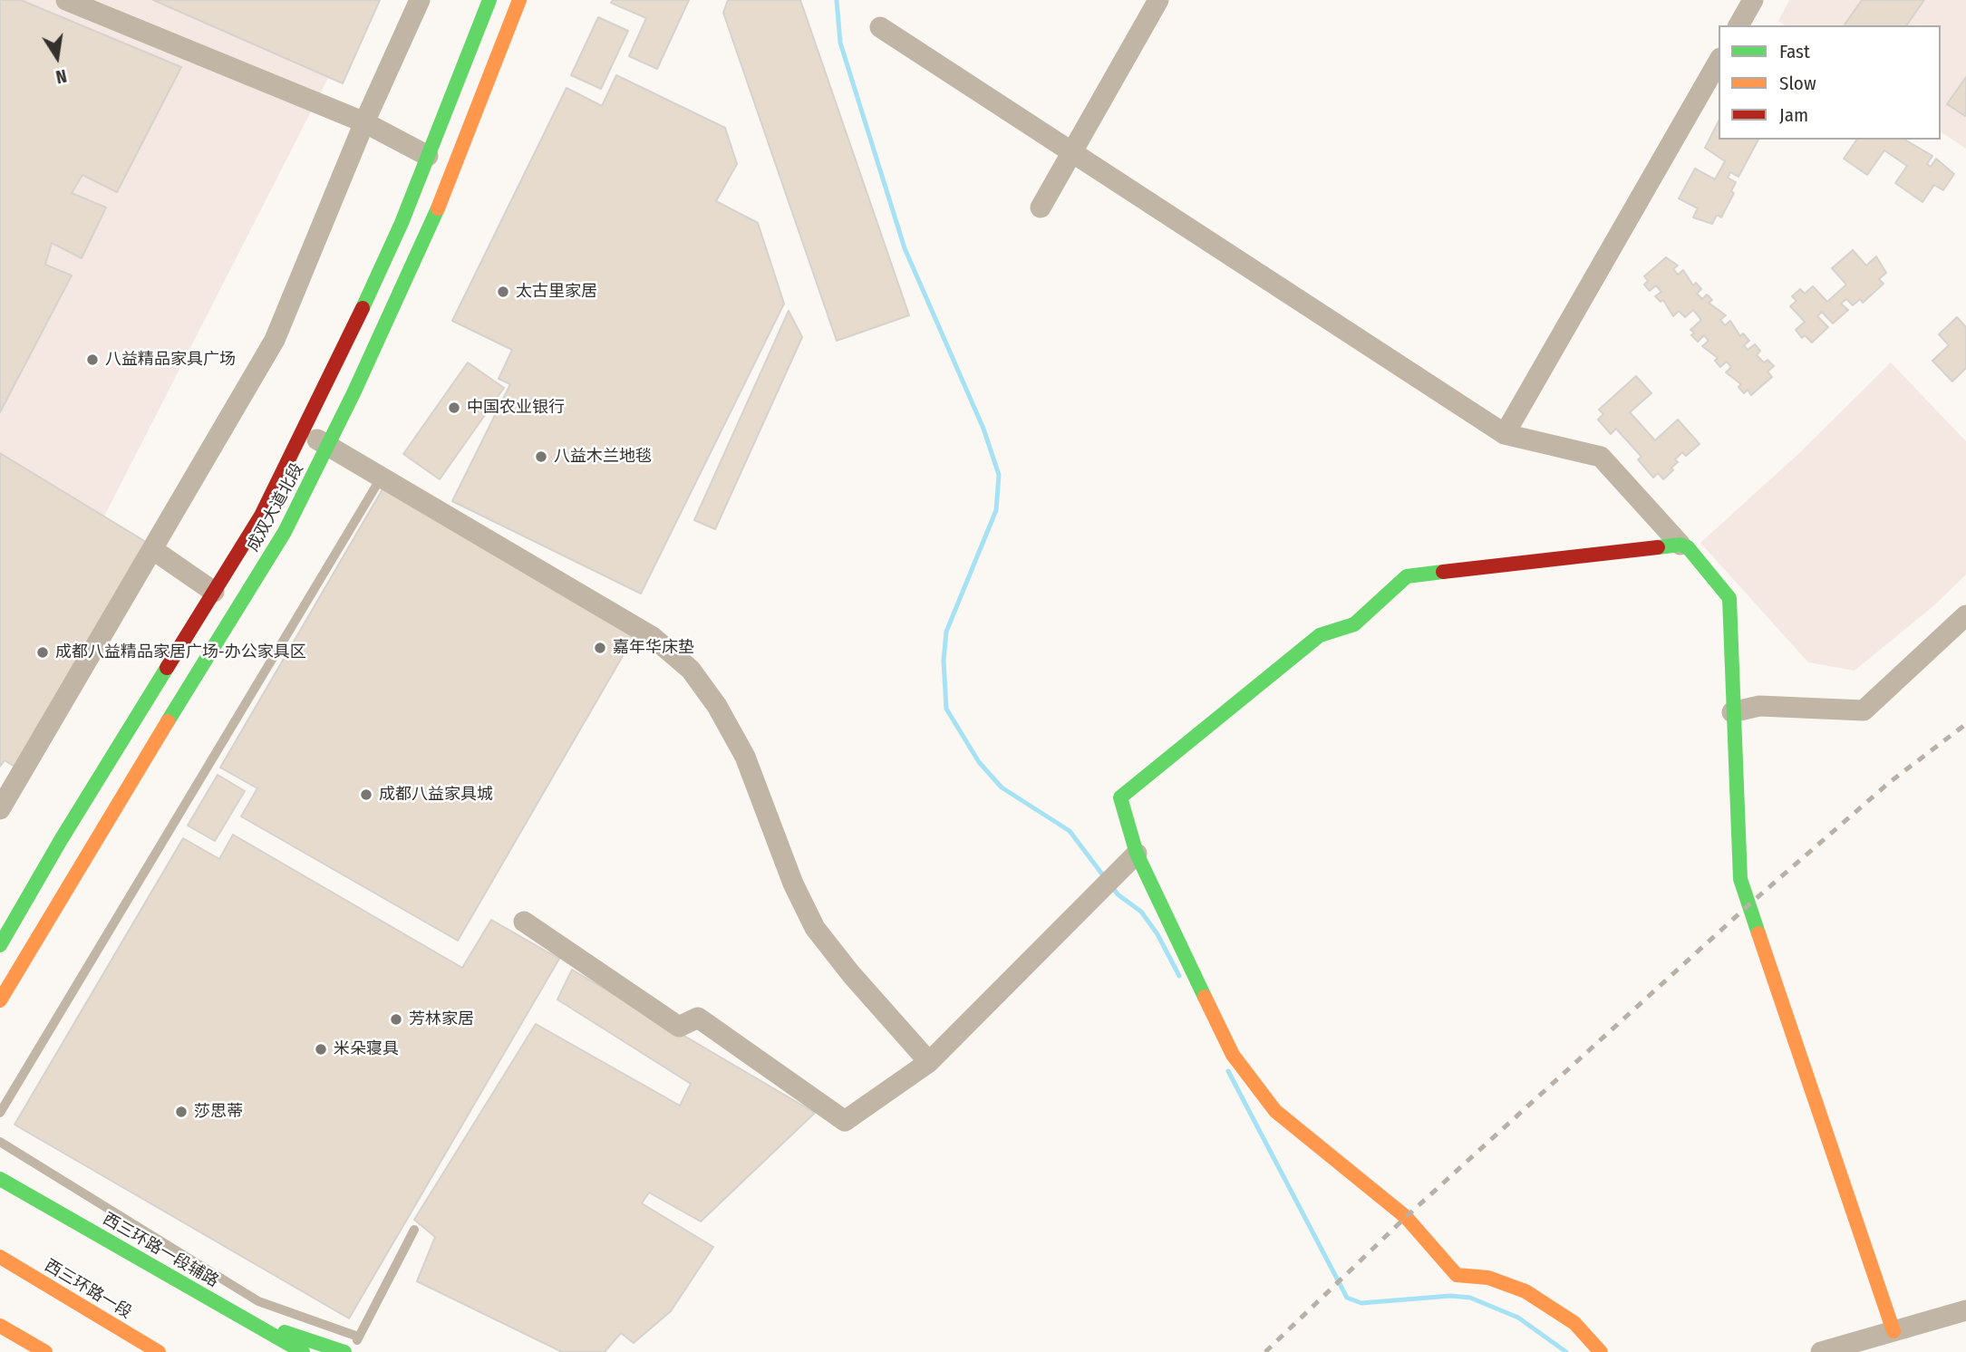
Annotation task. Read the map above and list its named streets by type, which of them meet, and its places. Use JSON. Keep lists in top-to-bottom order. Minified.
{"streets":{"main road":["成双大道北段","西三环路一段辅路","西三环路一段"]},"places":["太古里家居","八益精品家具广场","中国农业银行","八益木兰地毯","嘉年华床垫","成都八益精品家居广场-办公家具区","成都八益家具城","芳林家居","米朵寝具","莎思蒂"],"legend":["Fast","Slow","Jam"],"north":"bottom"}
